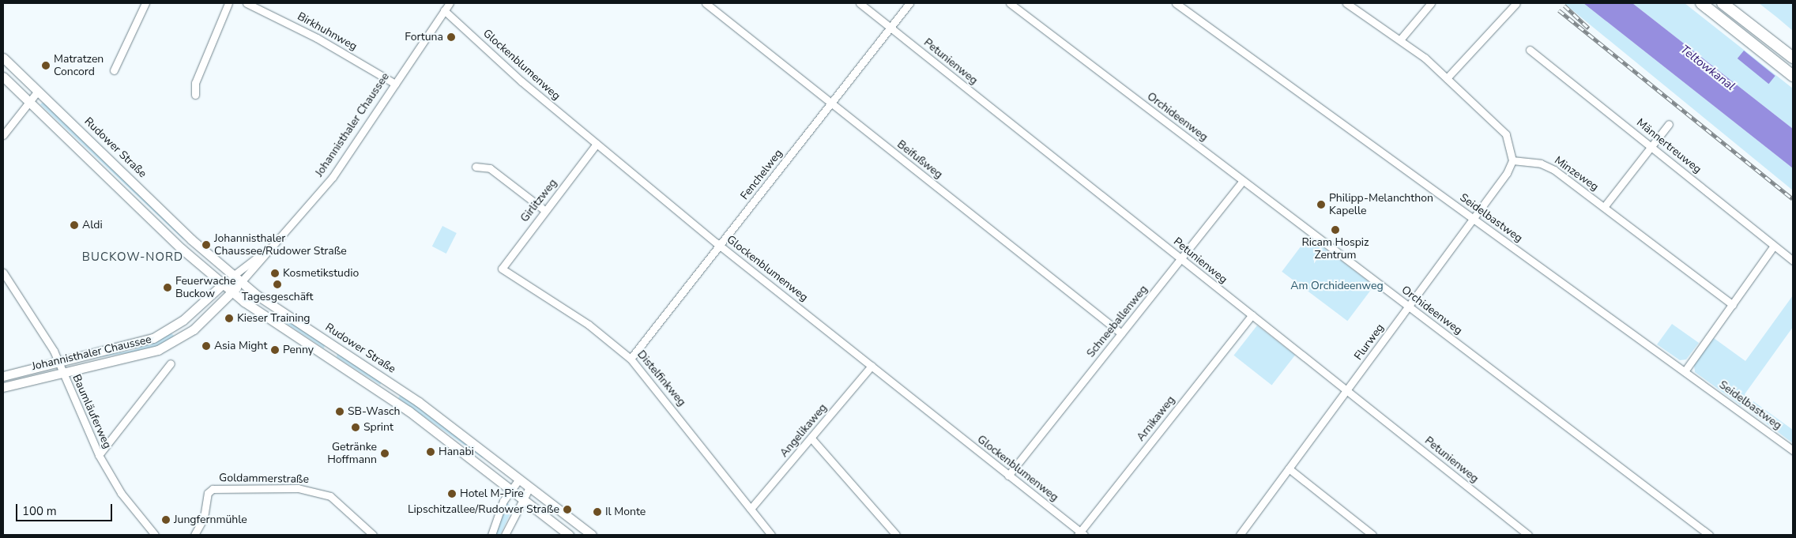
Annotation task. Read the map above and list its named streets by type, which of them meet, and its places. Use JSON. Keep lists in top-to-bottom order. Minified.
{"streets":{"main road":["Johannisthaler Chaussee","Rudower Straße"],"street":["Birkhuhnweg","Petunienweg","Glockenblumenweg","Orchideenweg","Männertreuweg","Beifußweg","Minzeweg","Fenchelweg","Girlitzweg","Seidelbastweg","Schneeballenweg","Flurweg","Distelfinkweg","Baumläuferweg","Arnikaweg","Angelikaweg","Goldammerstraße"]},"crossings":[["Birkhuhnweg","Johannisthaler Chaussee"],["Petunienweg","Fenchelweg"],["Petunienweg","Schneeballenweg"],["Petunienweg","Flurweg"],["Petunienweg","Arnikaweg"],["Glockenblumenweg","Johannisthaler Chaussee"],["Glockenblumenweg","Fenchelweg"],["Glockenblumenweg","Girlitzweg"],["Glockenblumenweg","Schneeballenweg"],["Glockenblumenweg","Arnikaweg"],["Glockenblumenweg","Angelikaweg"],["Orchideenweg","Schneeballenweg"],["Orchideenweg","Flurweg"],["Johannisthaler Chaussee","Rudower Straße"],["Johannisthaler Chaussee","Baumläuferweg"],["Beifußweg","Fenchelweg"],["Beifußweg","Schneeballenweg"],["Minzeweg","Flurweg"],["Fenchelweg","Distelfinkweg"],["Girlitzweg","Distelfinkweg"],["Seidelbastweg","Flurweg"],["Distelfinkweg","Angelikaweg"]],"districts":["BUCKOW-NORD"],"water":["Teltowkanal"],"parks":["Am Orchideenweg"],"places":["Fortuna","Matratzen Concord","Philipp-Melanchthon Kapelle","Aldi","Ricam Hospiz Zentrum","Johannisthaler Chaussee/Rudower Straße","Kosmetikstudio","Tagesgeschäft","Feuerwache Buckow","Kieser Training","Asia Might","Penny","SB-Wasch","Sprint","Hanabi","Getränke Hoffmann","Hotel M-Pire","Lipschitzallee/Rudower Straße","Il Monte","Jungfernmühle"],"scale_bar":"100 m"}
